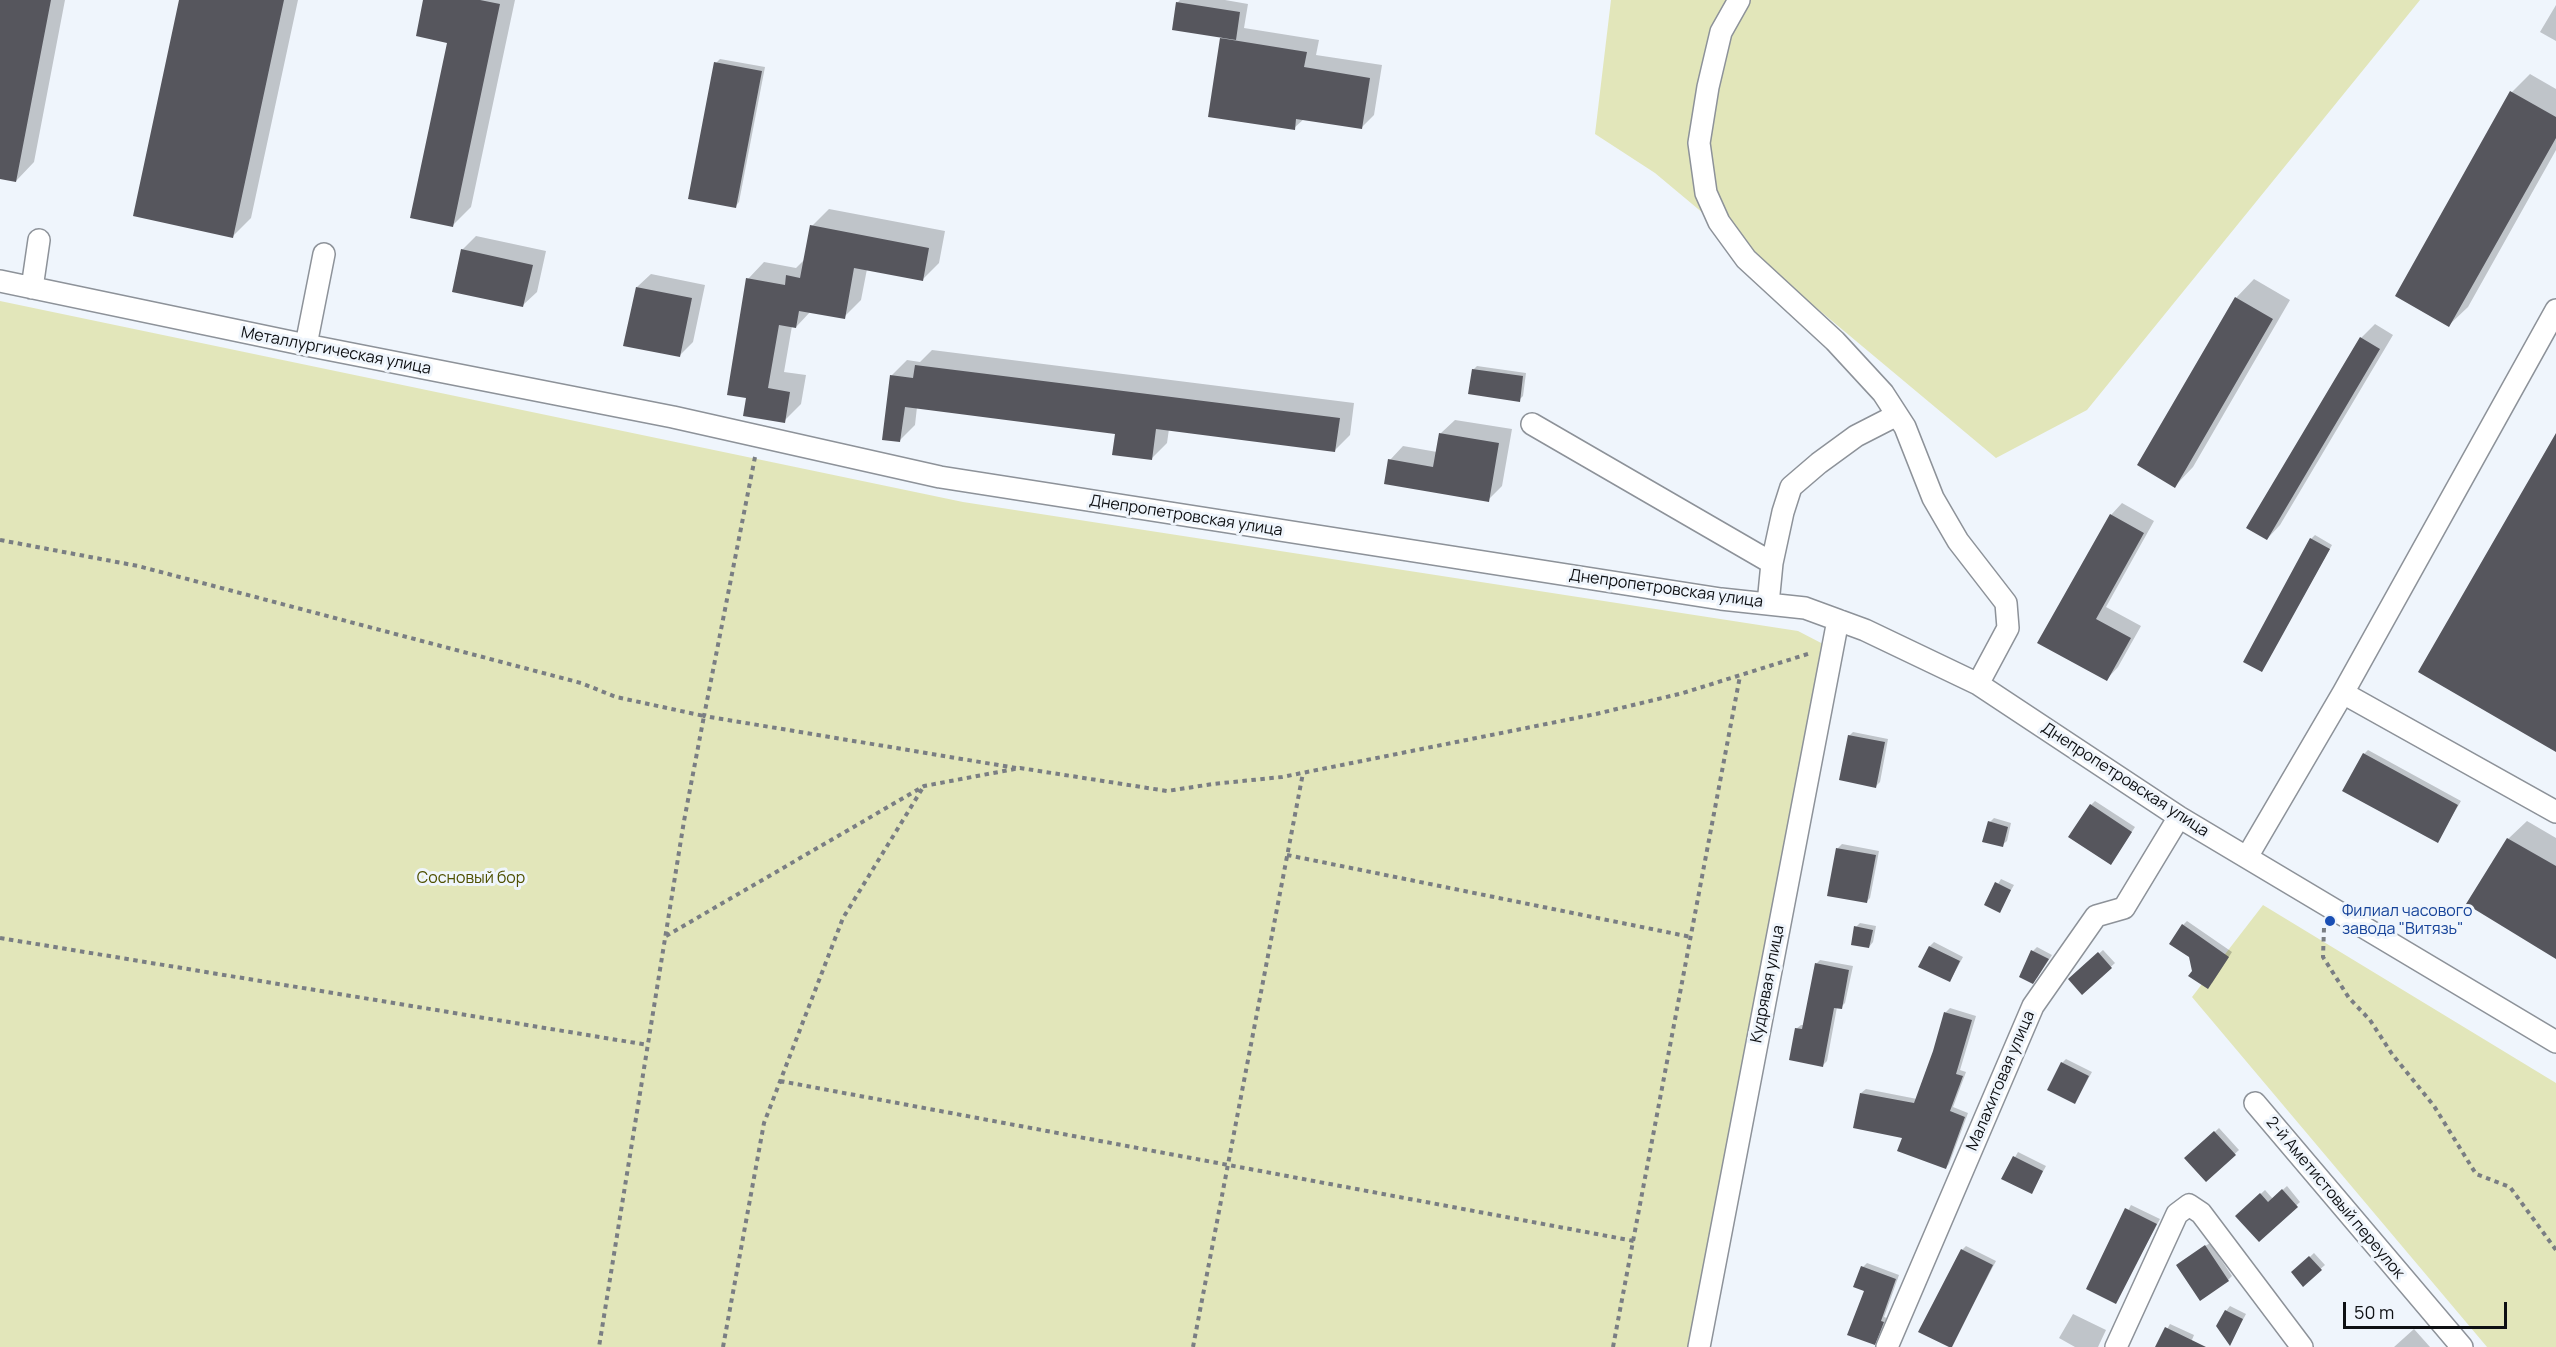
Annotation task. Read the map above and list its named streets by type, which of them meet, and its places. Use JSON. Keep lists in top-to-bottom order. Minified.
{"streets":{"street":["Металлургическая улица","Днепропетровская улица","Кудрявая улица","Малахитовая улица","2-й Аметистовый переулок"]},"crossings":[["Металлургическая улица","Днепропетровская улица"],["Днепропетровская улица","Кудрявая улица"],["Днепропетровская улица","Малахитовая улица"]],"parks":["Сосновый бор"],"places":["Филиал часового завода \"Витязь\""],"scale_bar":"50 m"}
